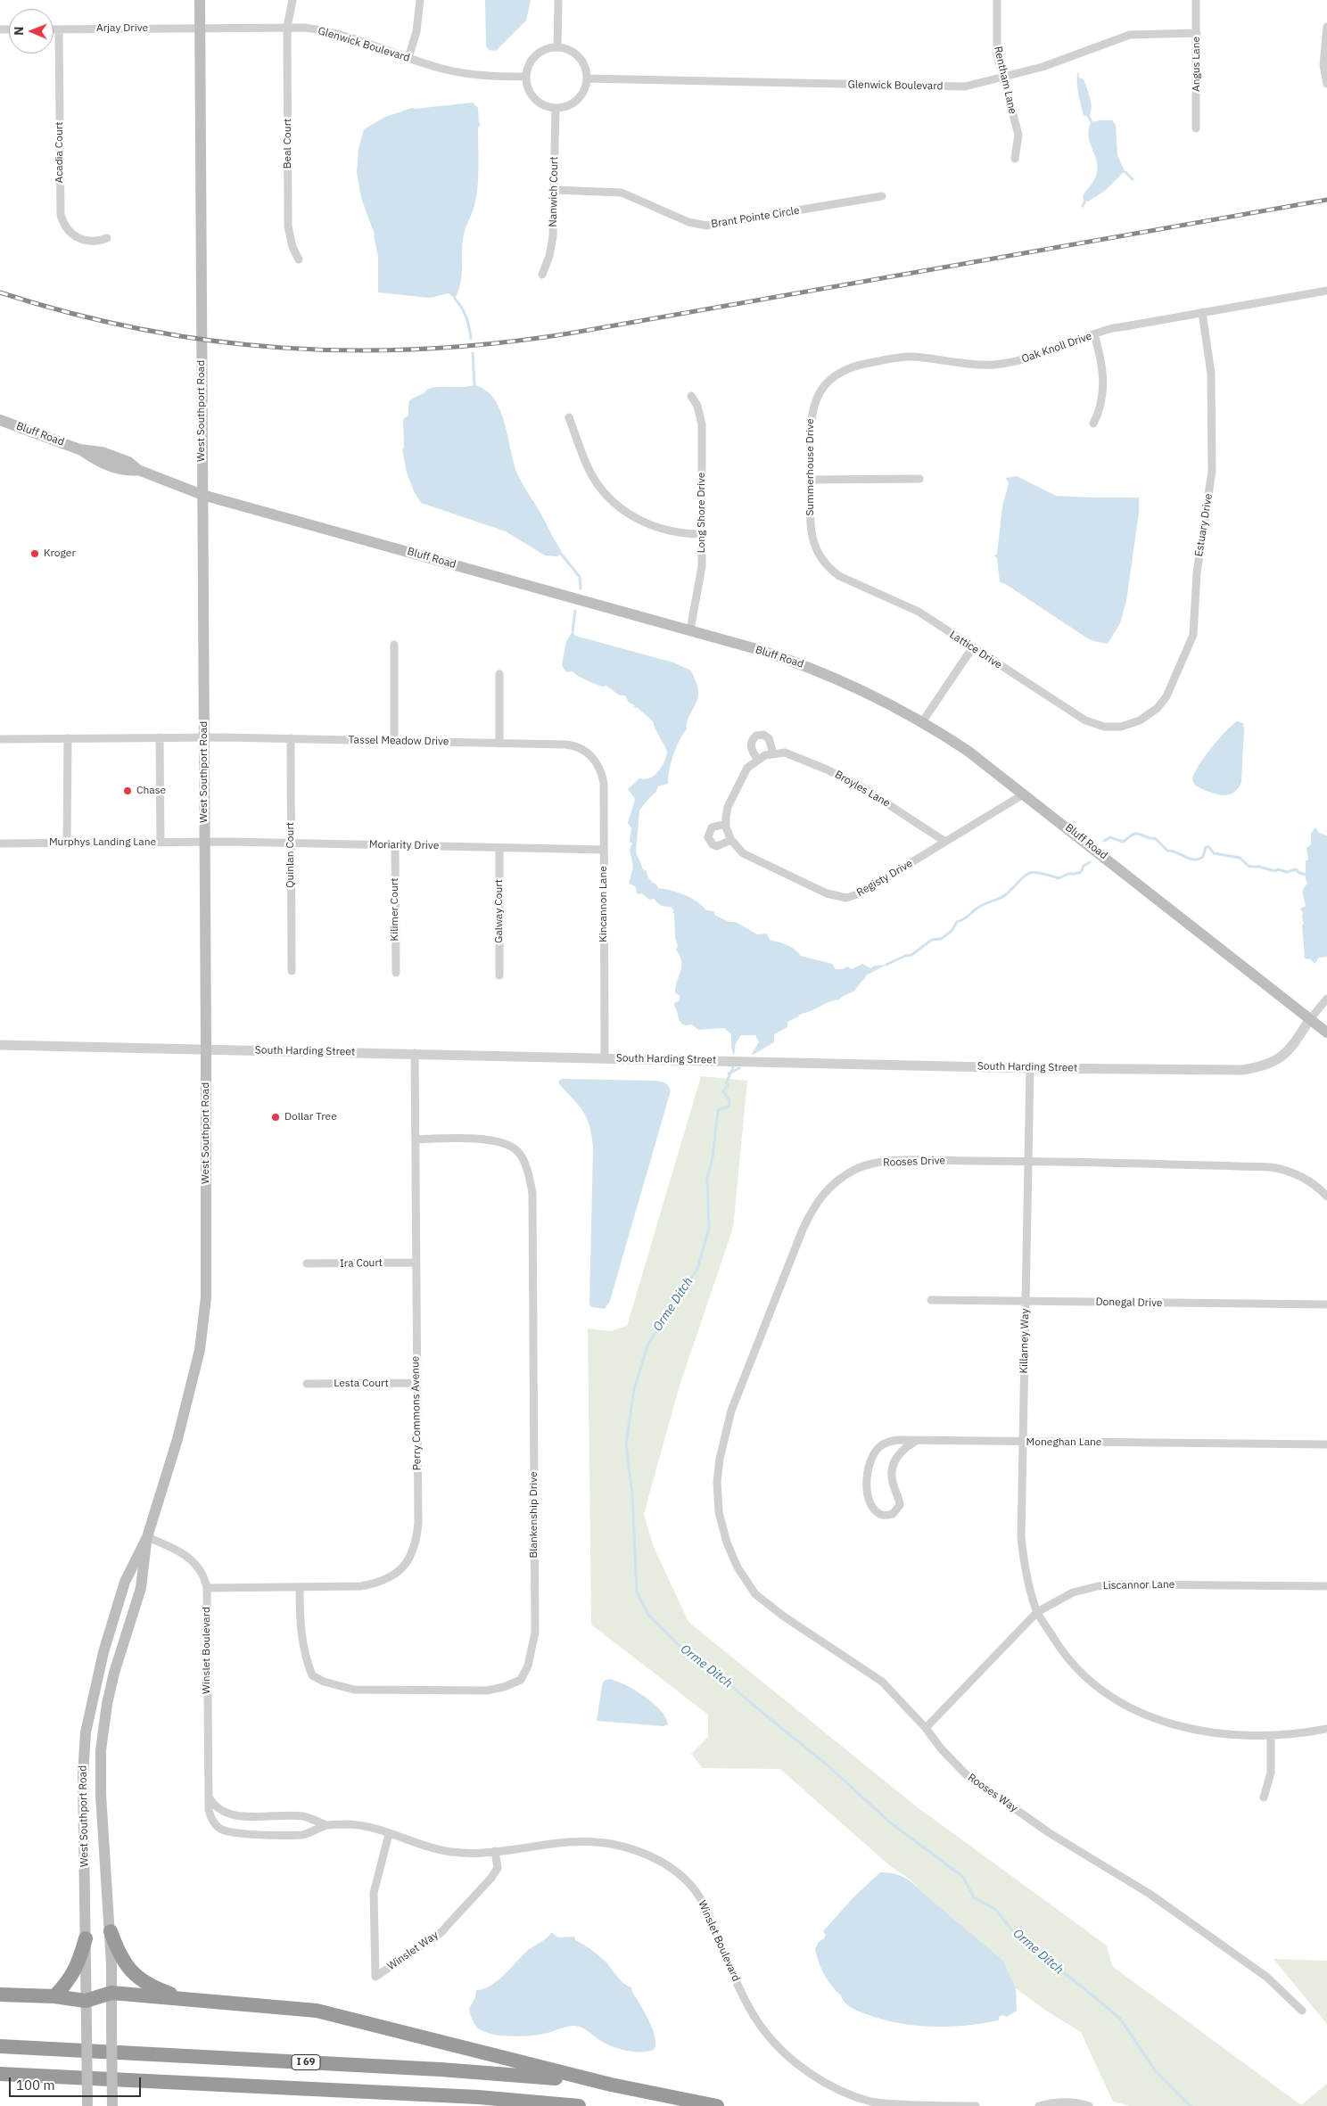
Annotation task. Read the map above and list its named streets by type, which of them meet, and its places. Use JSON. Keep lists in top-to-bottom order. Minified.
{"streets":{"highway":["I 69"],"main road":["West Southport Road","Bluff Road"],"street":["Arjay Drive","Glenwick Boulevard","Angus Lane","Rentham Lane","Beal Court","Acadia Court","Nanwich Court","Brant Pointe Circle","Oak Knoll Drive","Summerhouse Drive","Long Shore Drive","Estuary Drive","Lattice Drive","Tassel Meadow Drive","Broyles Lane","Murphys Landing Lane","Moriarity Drive","Quinlan Court","Registy Drive","Kincannon Lane","Kilimer Court","Galway Court","South Harding Street","Rooses Drive","Ira Court","Donegal Drive","Killarney Way","Lesta Court","Perry Commons Avenue","Moneghan Lane","Blankenship Drive","Liscannor Lane","Winslet Boulevard","Rooses Way","Winslet Way"]},"crossings":[["Arjay Drive","Glenwick Boulevard"],["Arjay Drive","Acadia Court"],["Arjay Drive","West Southport Road"],["Glenwick Boulevard","Angus Lane"],["Glenwick Boulevard","Rentham Lane"],["Glenwick Boulevard","Beal Court"],["Glenwick Boulevard","Nanwich Court"],["Glenwick Boulevard","West Southport Road"],["Nanwich Court","Brant Pointe Circle"],["Oak Knoll Drive","Summerhouse Drive"],["Oak Knoll Drive","Estuary Drive"],["West Southport Road","Bluff Road"],["West Southport Road","Tassel Meadow Drive"],["West Southport Road","Murphys Landing Lane"],["West Southport Road","Moriarity Drive"],["West Southport Road","South Harding Street"],["West Southport Road","Winslet Boulevard"],["Bluff Road","Long Shore Drive"],["Bluff Road","Registy Drive"],["Bluff Road","South Harding Street"],["Summerhouse Drive","Lattice Drive"],["Estuary Drive","Lattice Drive"],["Tassel Meadow Drive","Quinlan Court"],["Tassel Meadow Drive","Kincannon Lane"],["Broyles Lane","Registy Drive"],["Murphys Landing Lane","Moriarity Drive"],["Moriarity Drive","Quinlan Court"],["Moriarity Drive","Kincannon Lane"],["Moriarity Drive","Kilimer Court"],["Moriarity Drive","Galway Court"],["Kincannon Lane","South Harding Street"],["South Harding Street","Killarney Way"],["South Harding Street","Perry Commons Avenue"],["Rooses Drive","Killarney Way"],["Rooses Drive","Rooses Way"],["Ira Court","Perry Commons Avenue"],["Donegal Drive","Killarney Way"],["Killarney Way","Moneghan Lane"],["Killarney Way","Liscannor Lane"],["Lesta Court","Perry Commons Avenue"],["Perry Commons Avenue","Blankenship Drive"],["Perry Commons Avenue","Winslet Boulevard"],["Liscannor Lane","Rooses Way"],["Winslet Boulevard","Winslet Way"]],"water":["Orme Ditch"],"places":["Kroger","Chase","Dollar Tree"],"scale_bar":"100 m","north":"left"}
